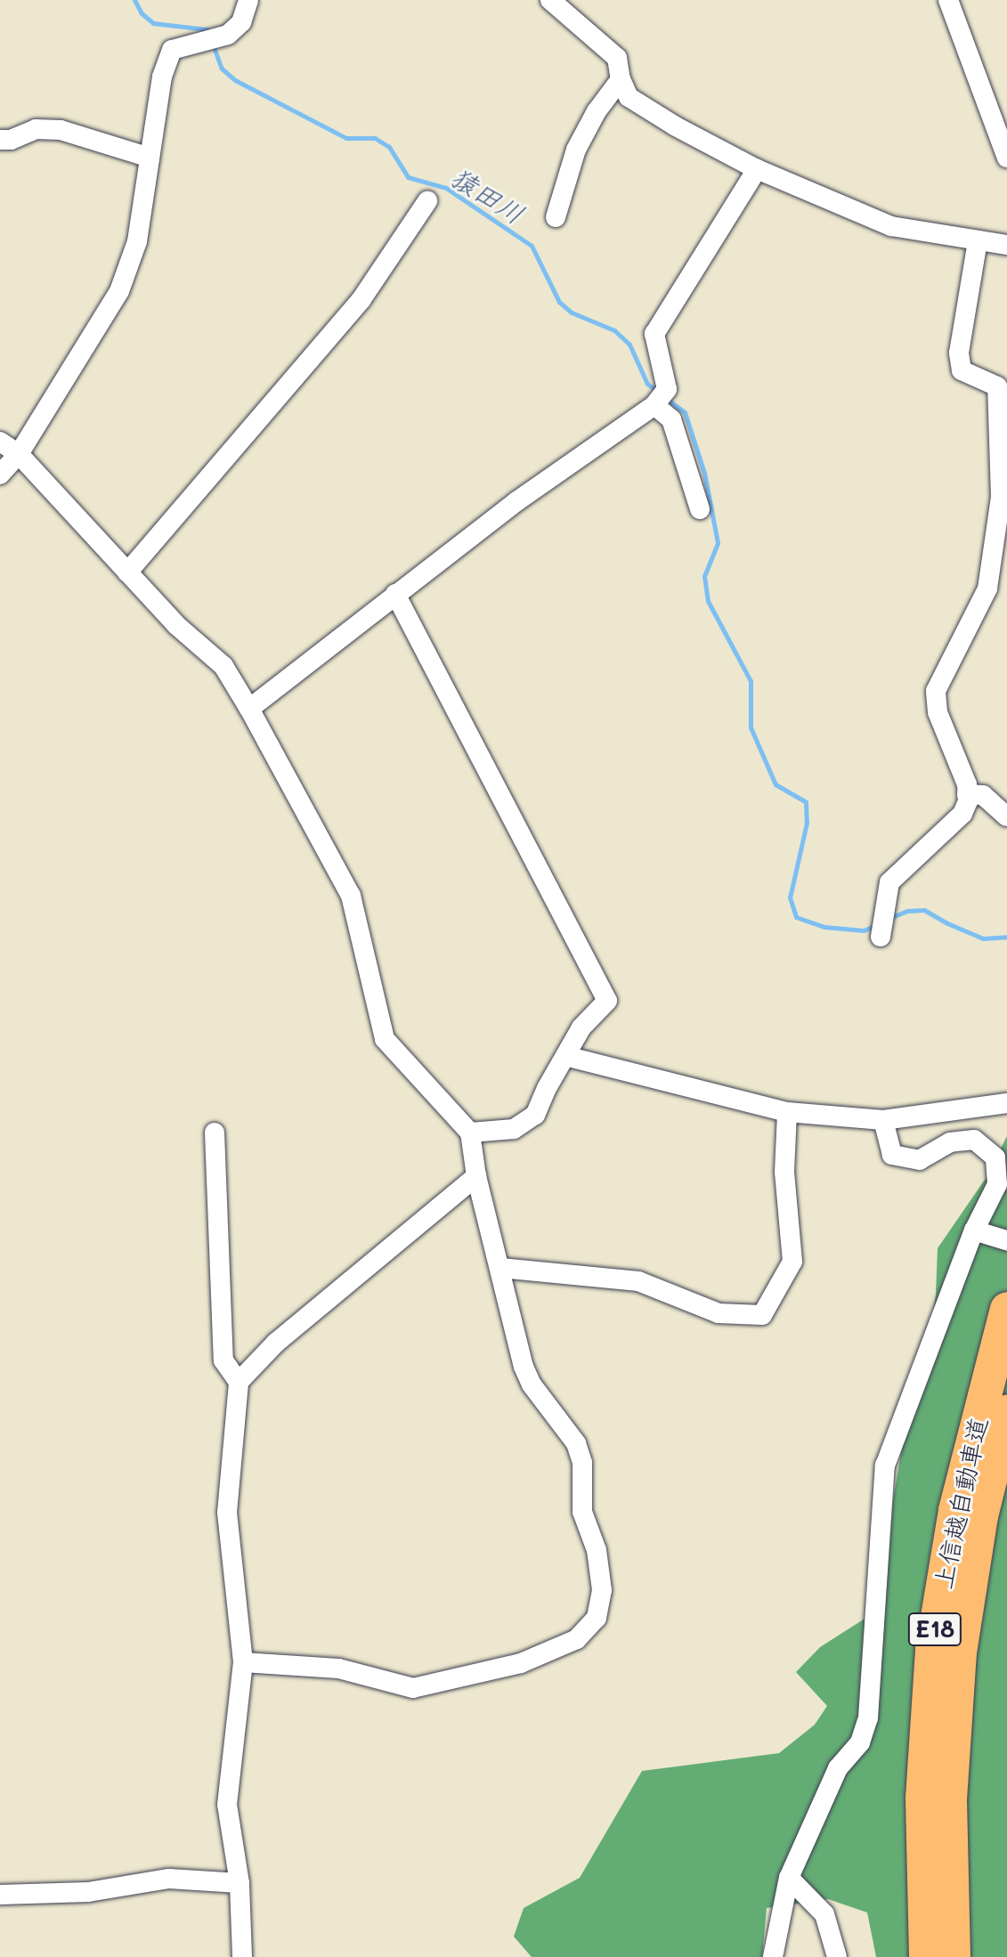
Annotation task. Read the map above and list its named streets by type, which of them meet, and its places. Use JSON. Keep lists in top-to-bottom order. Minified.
{"streets":{"highway":["上信越自動車道","E18"]},"water":["猿田川"]}
